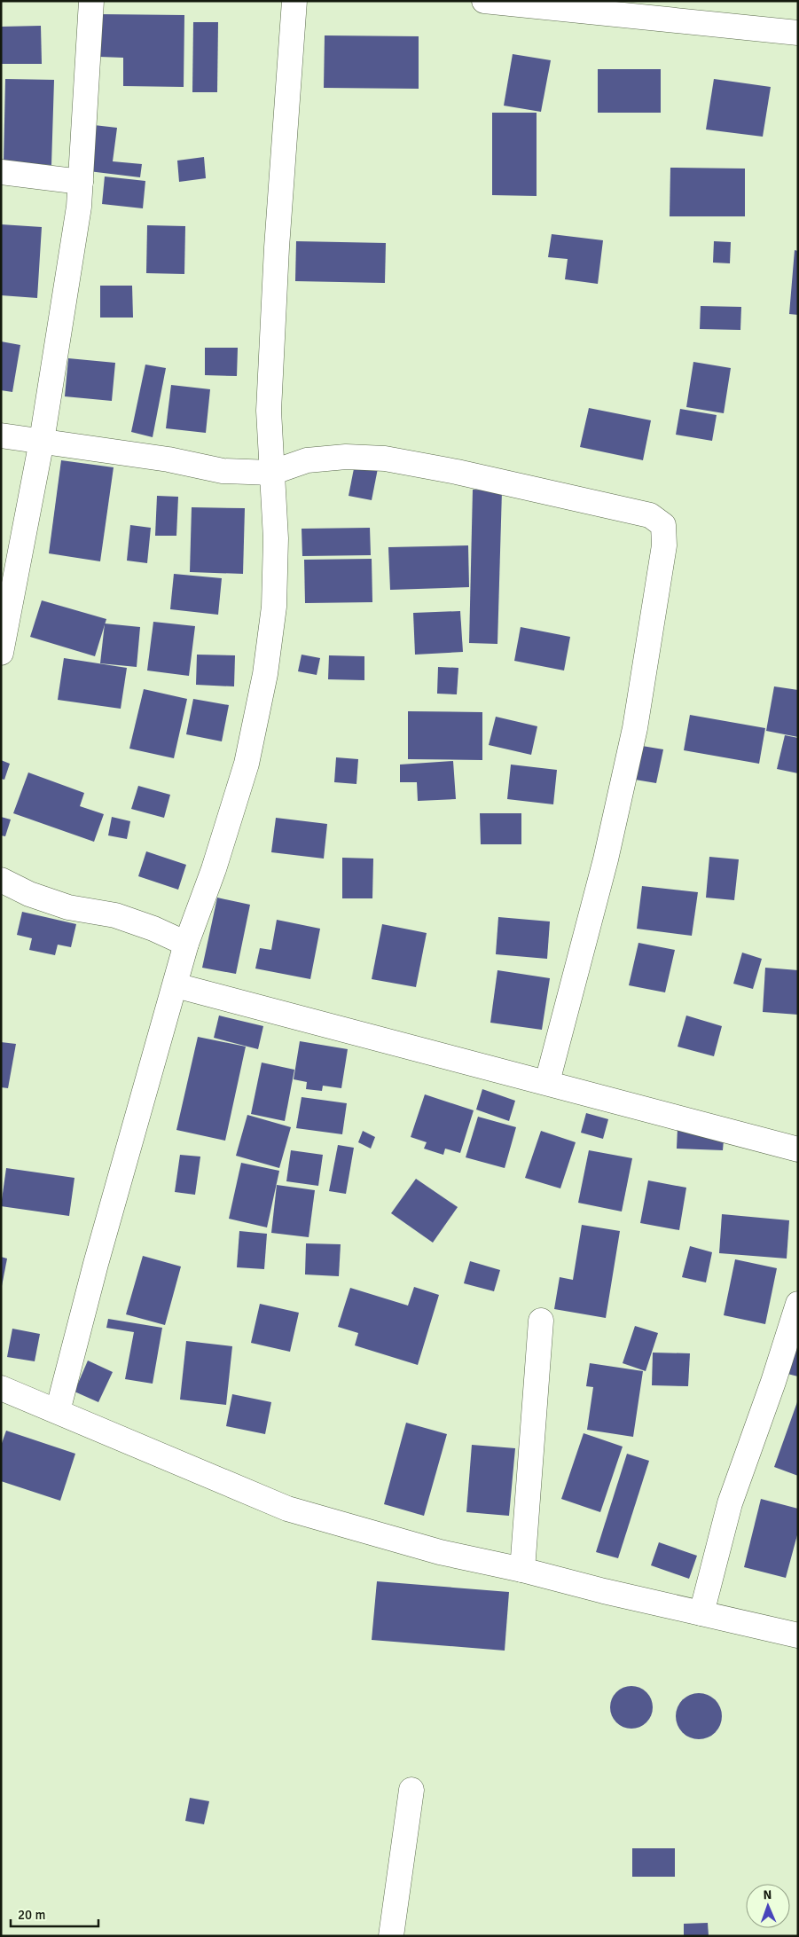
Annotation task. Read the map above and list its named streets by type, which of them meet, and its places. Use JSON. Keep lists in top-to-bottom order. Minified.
{"scale_bar":"20 m","north":"top"}
